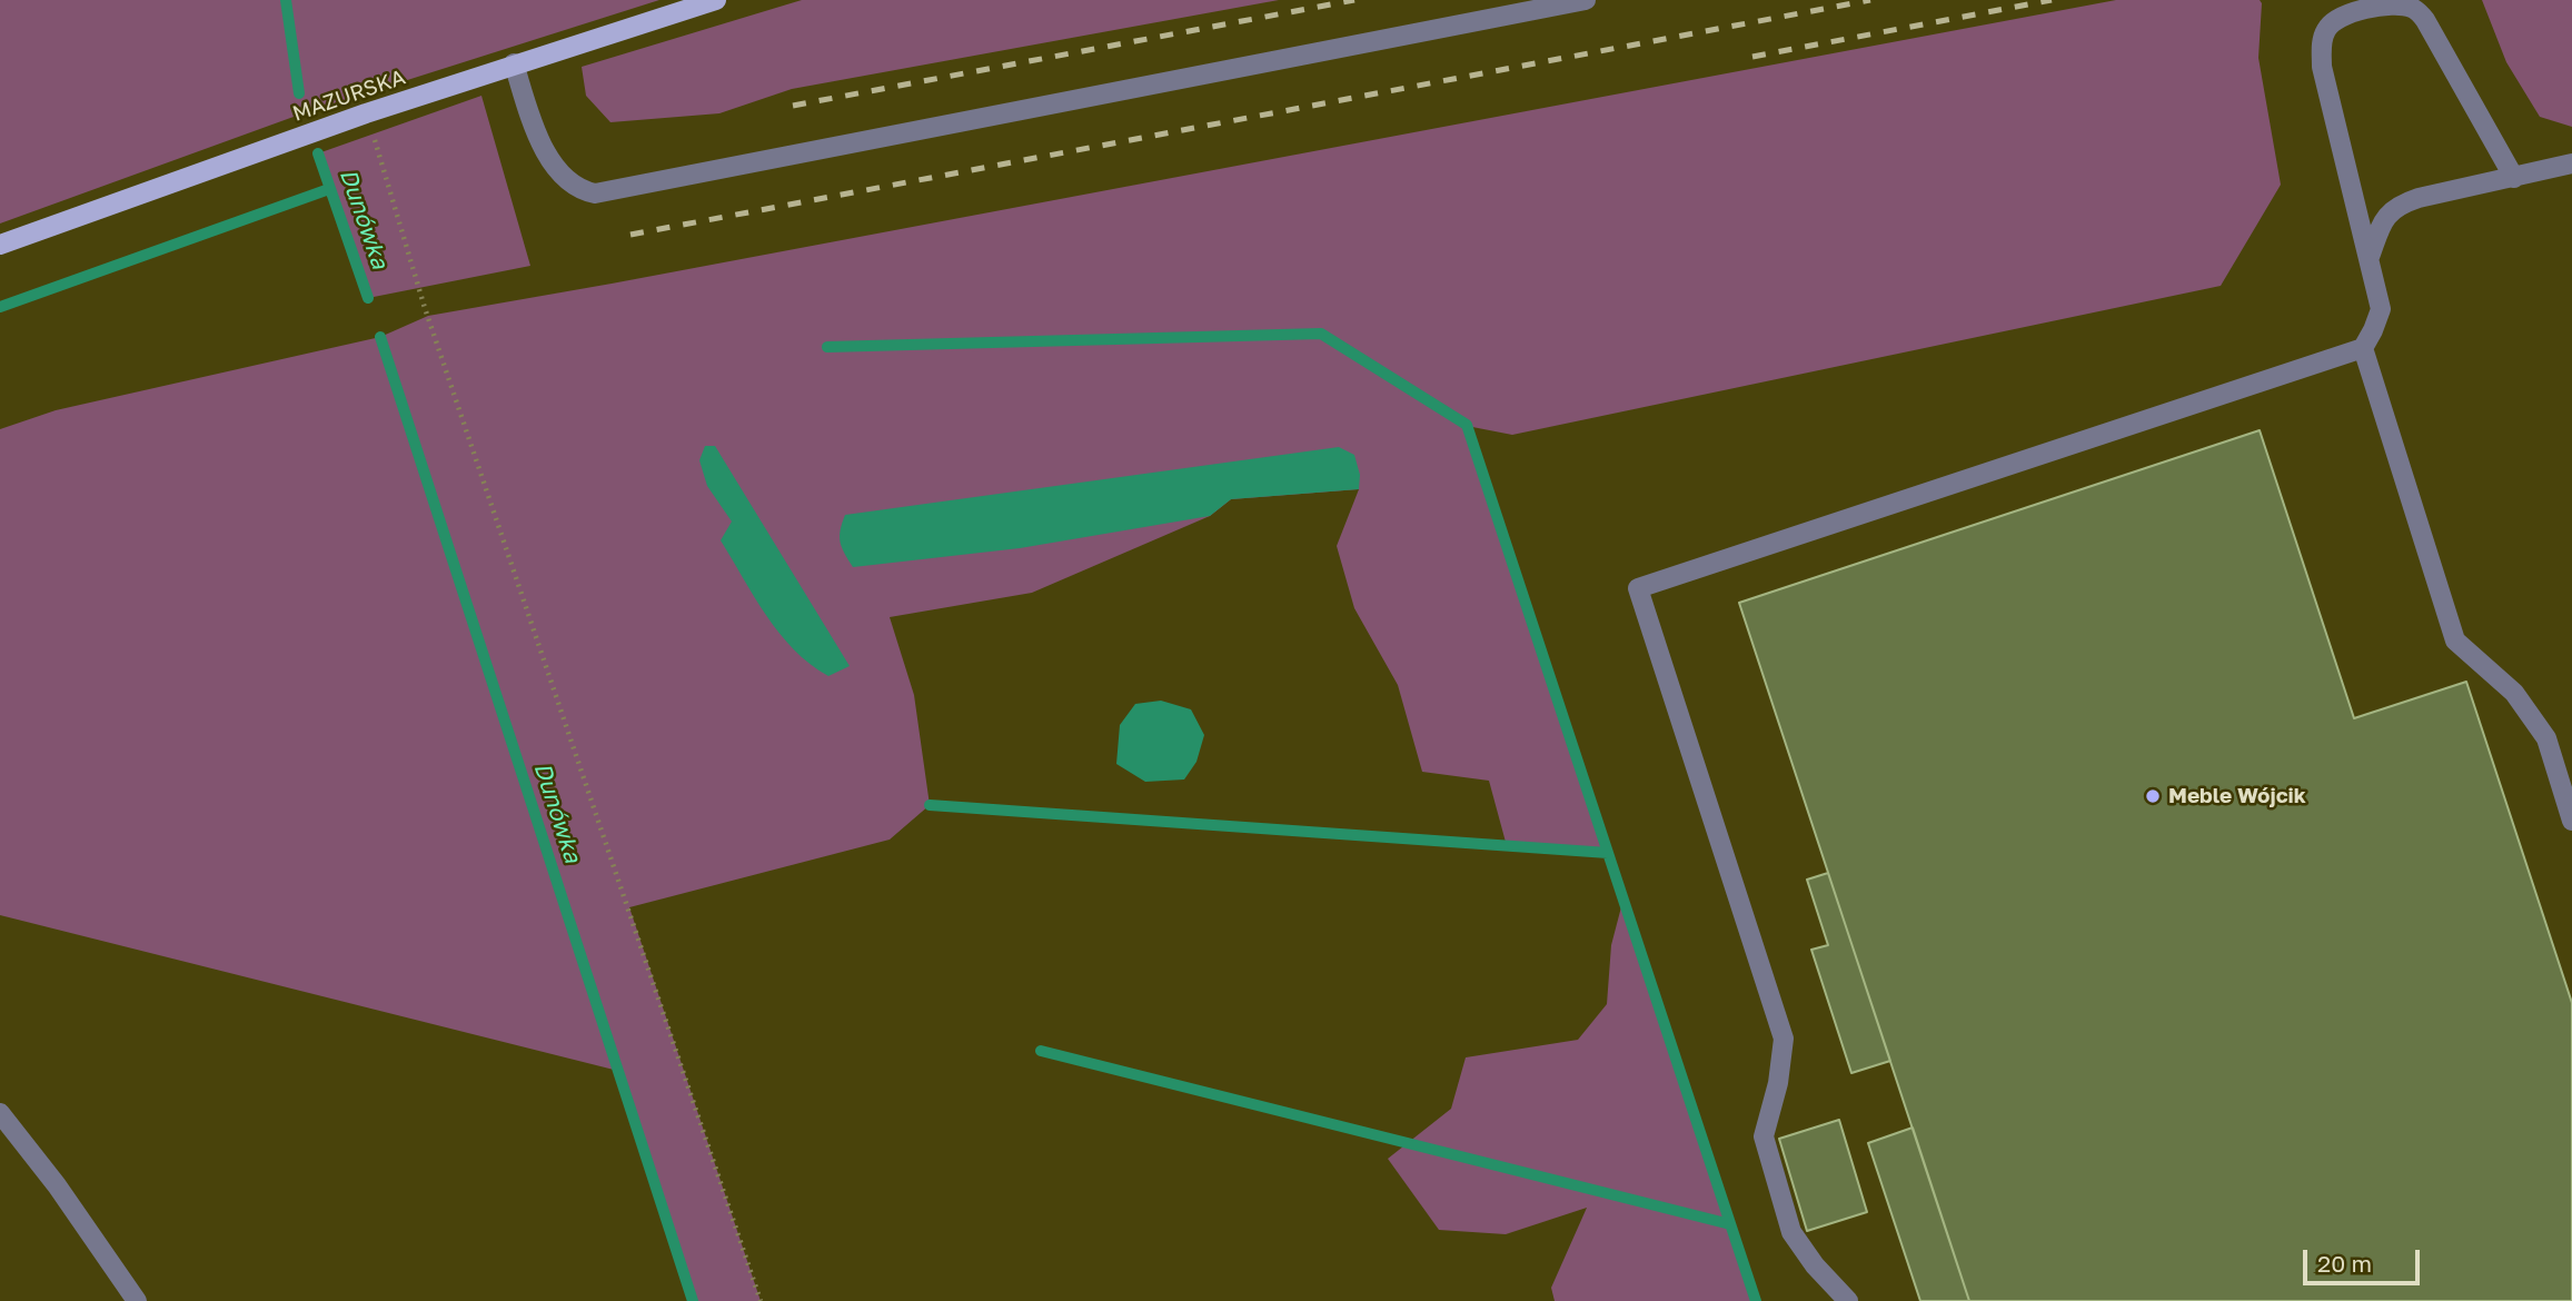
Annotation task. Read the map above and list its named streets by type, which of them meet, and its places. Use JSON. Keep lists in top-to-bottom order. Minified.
{"streets":{"main road":["MAZURSKA"]},"water":["Dunówka"],"places":["Meble Wójcik"],"scale_bar":"20 m"}
